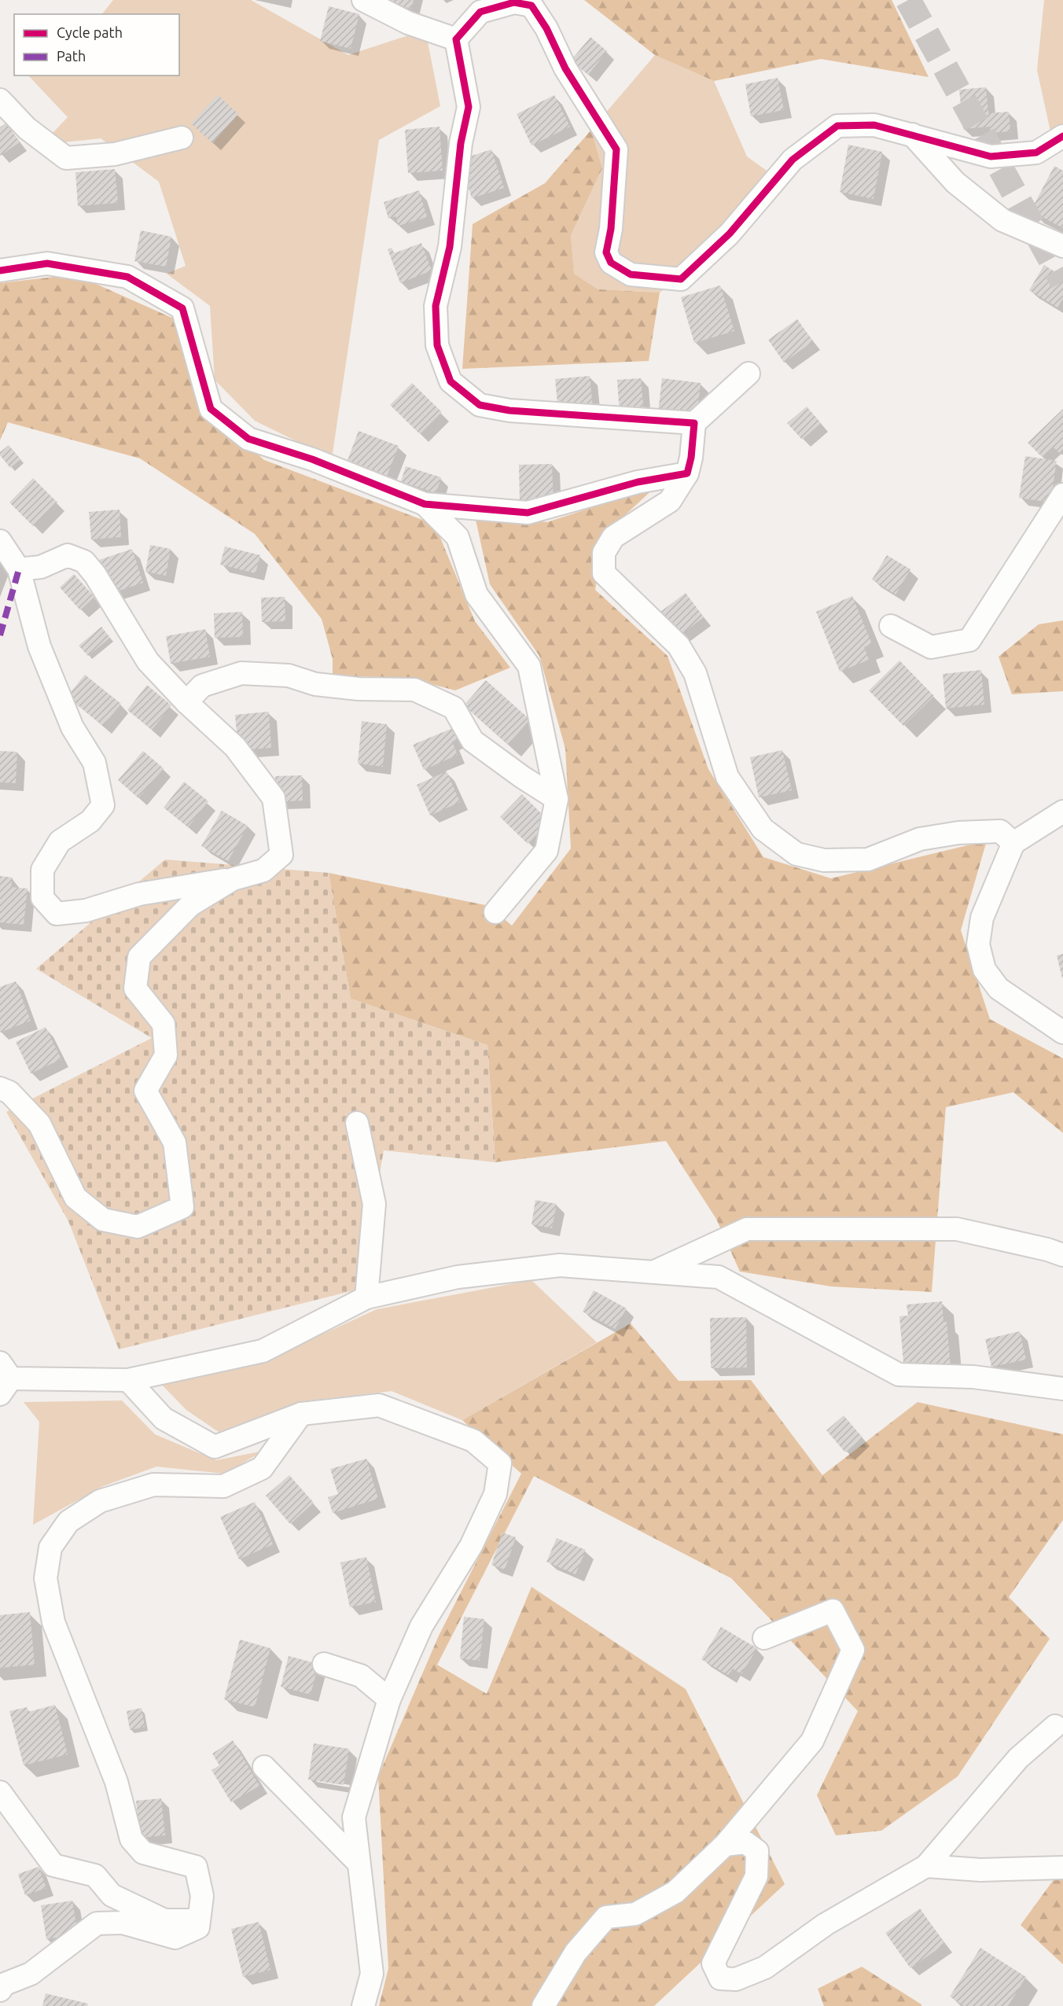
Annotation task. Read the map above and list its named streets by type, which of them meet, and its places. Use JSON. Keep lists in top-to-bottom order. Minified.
{"legend":["Cycle path","Path"]}
